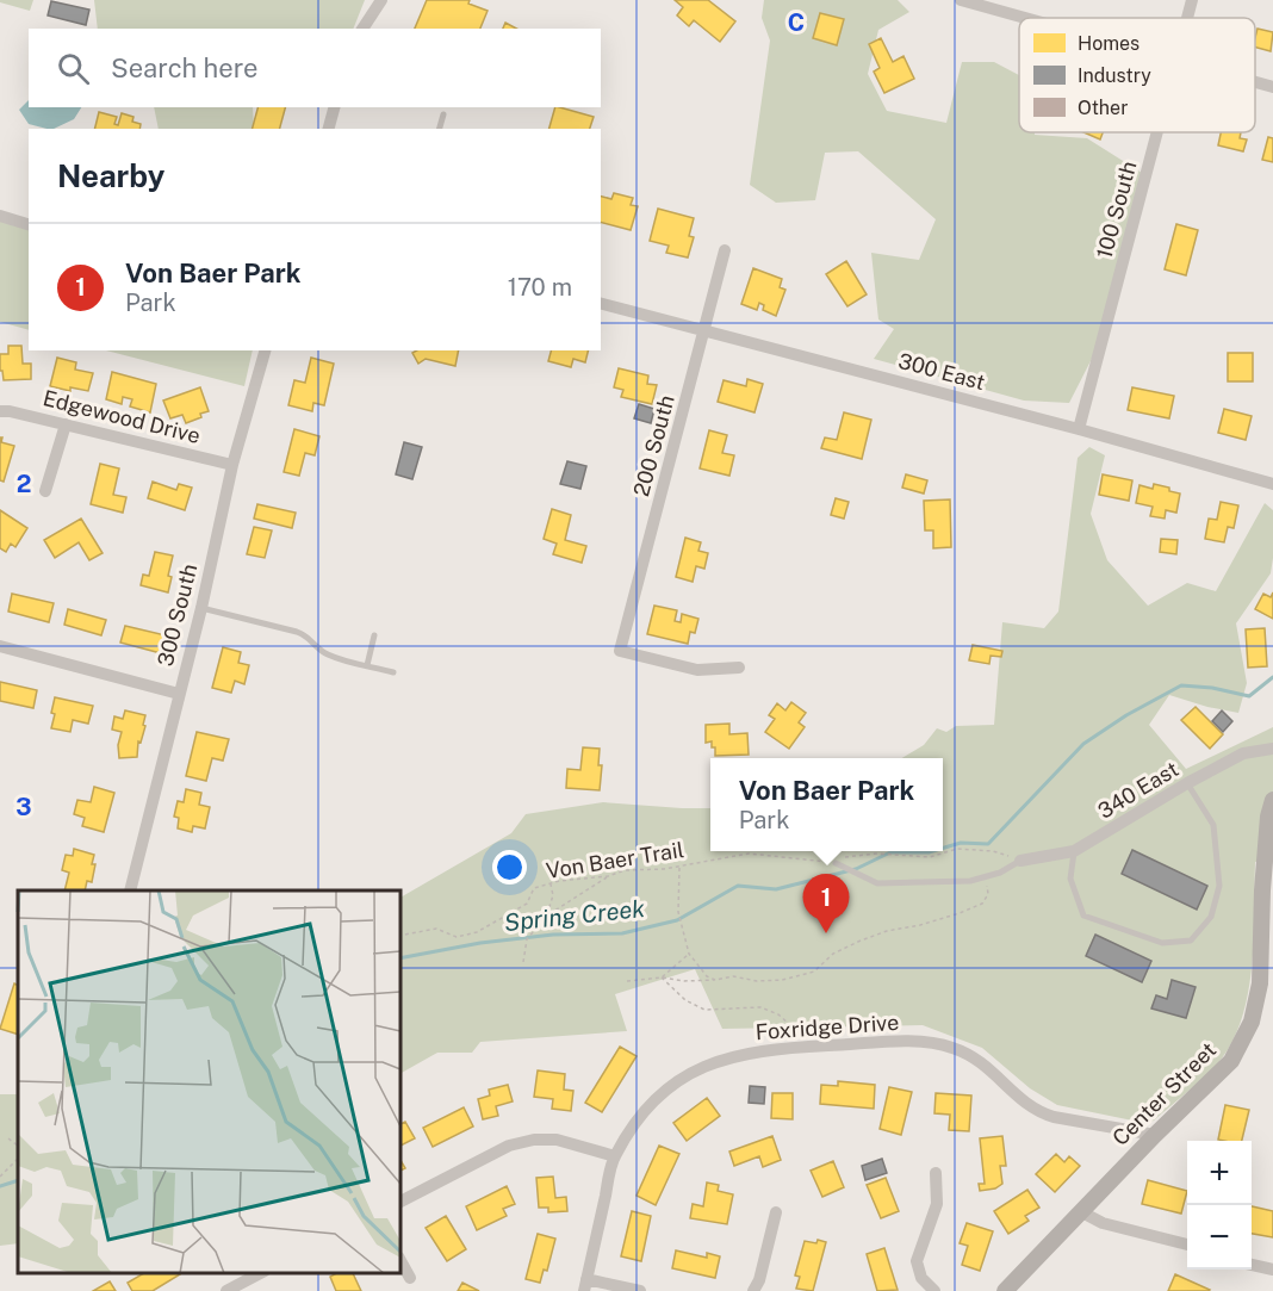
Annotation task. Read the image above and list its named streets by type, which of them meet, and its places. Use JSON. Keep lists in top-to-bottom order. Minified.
{"streets":{"street":["100 South","300 East","Edgewood Drive","200 South","300 South","340 East","Foxridge Drive","Center Street"],"path":["Von Baer Trail"]},"crossings":[["100 South","300 East"],["300 East","200 South"],["Edgewood Drive","300 South"],["340 East","Von Baer Trail"],["Foxridge Drive","Center Street"]],"water":["Spring Creek"],"legend":["Homes","Industry","Other"],"page":{"search":"Search here","heading":"Nearby","list":[{"mark":"1","name":"Von Baer Park","note":"Park","value":"170 m"}],"popup":["Von Baer Park","Park"],"pins":"1","map_buttons":["+","−"]},"grid":{"columns":["C"],"rows":["2","3"]}}
